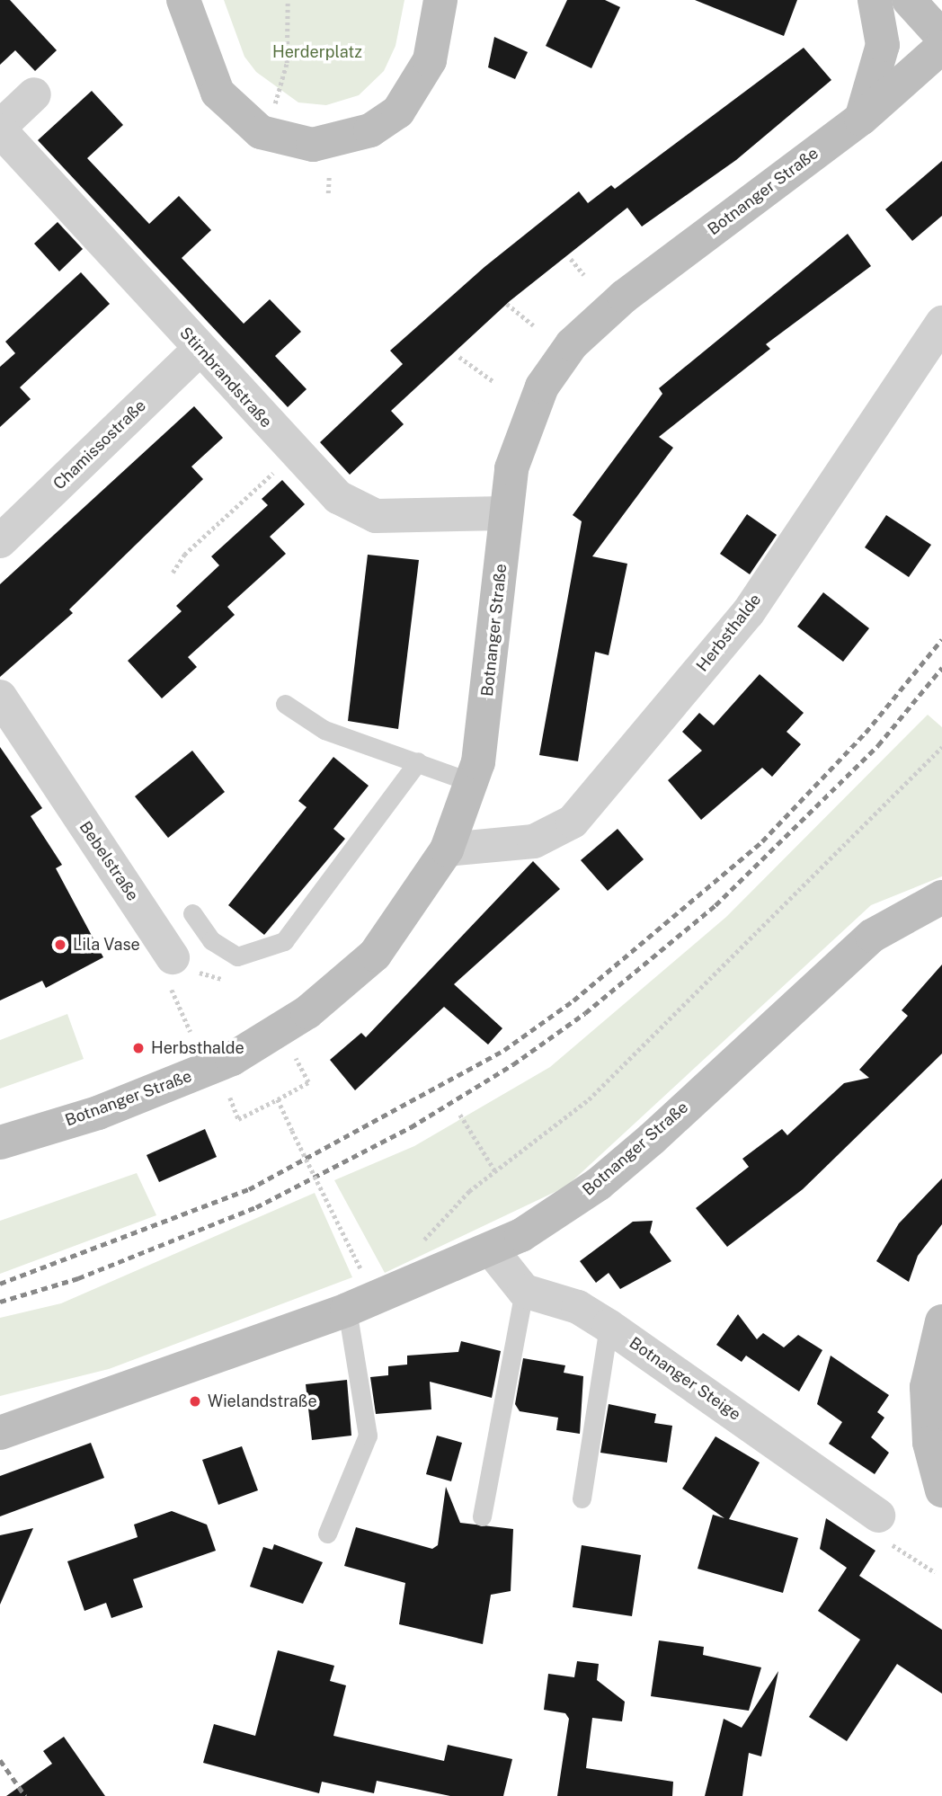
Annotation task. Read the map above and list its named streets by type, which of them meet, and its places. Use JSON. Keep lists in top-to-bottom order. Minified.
{"streets":{"main road":["Botnanger Straße"],"street":["Stirnbrandstraße","Chamissostraße","Herbsthalde","Bebelstraße","Botnanger Steige"]},"crossings":[["Botnanger Straße","Stirnbrandstraße"],["Botnanger Straße","Herbsthalde"],["Stirnbrandstraße","Chamissostraße"]],"parks":["Herderplatz"],"places":["Lila Vase","Herbsthalde","Wielandstraße"]}
